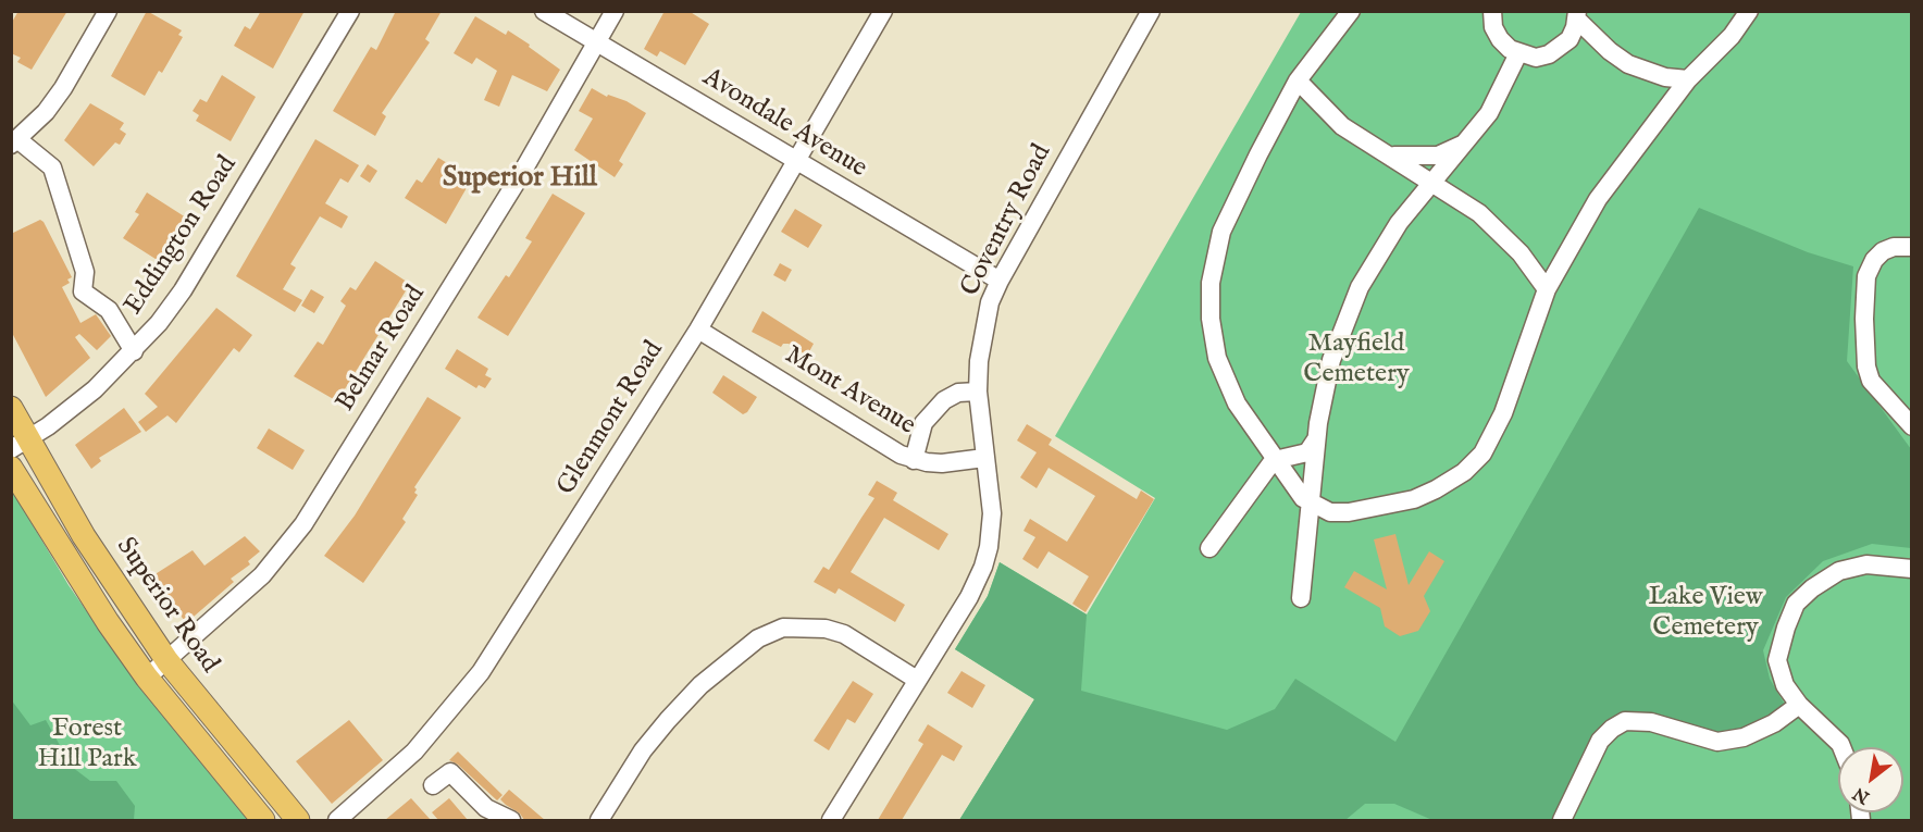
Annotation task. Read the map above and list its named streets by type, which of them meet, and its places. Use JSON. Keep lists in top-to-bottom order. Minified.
{"streets":{"main road":["Superior Road"],"street":["Avondale Avenue","Coventry Road","Eddington Road","Belmar Road","Mont Avenue","Glenmont Road"]},"crossings":[["Avondale Avenue","Coventry Road"],["Avondale Avenue","Belmar Road"],["Avondale Avenue","Glenmont Road"],["Coventry Road","Mont Avenue"],["Eddington Road","Superior Road"],["Belmar Road","Superior Road"],["Mont Avenue","Glenmont Road"]],"districts":["Superior Hill"],"parks":["Mayfield Cemetery","Lake View Cemetery","Forest Hill Park"],"north":"bottom left"}
